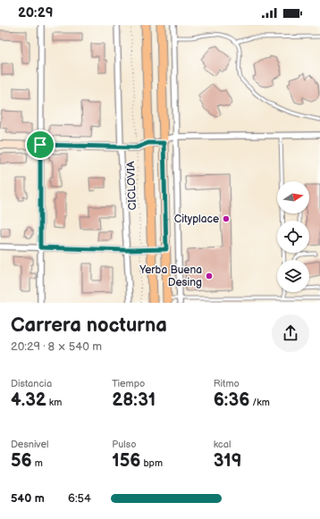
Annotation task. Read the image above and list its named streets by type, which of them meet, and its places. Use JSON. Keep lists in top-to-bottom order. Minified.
{"streets":{"path":["CICLOVIA"]},"places":["Cityplace","Yerba Buena Desing"],"north":"right","page":{"status":"20:29","heading":["Carrera nocturna","20:29 · 8 × 540 m"],"stats":[["Distancia","4.32 km"],["Tiempo","28:31"],["Ritmo","6:36 /km"],["Desnivel","56 m"],["Pulso","156 bpm"],["kcal","319"]],"list":[{"name":"540 m","note":"6:54"}]}}
